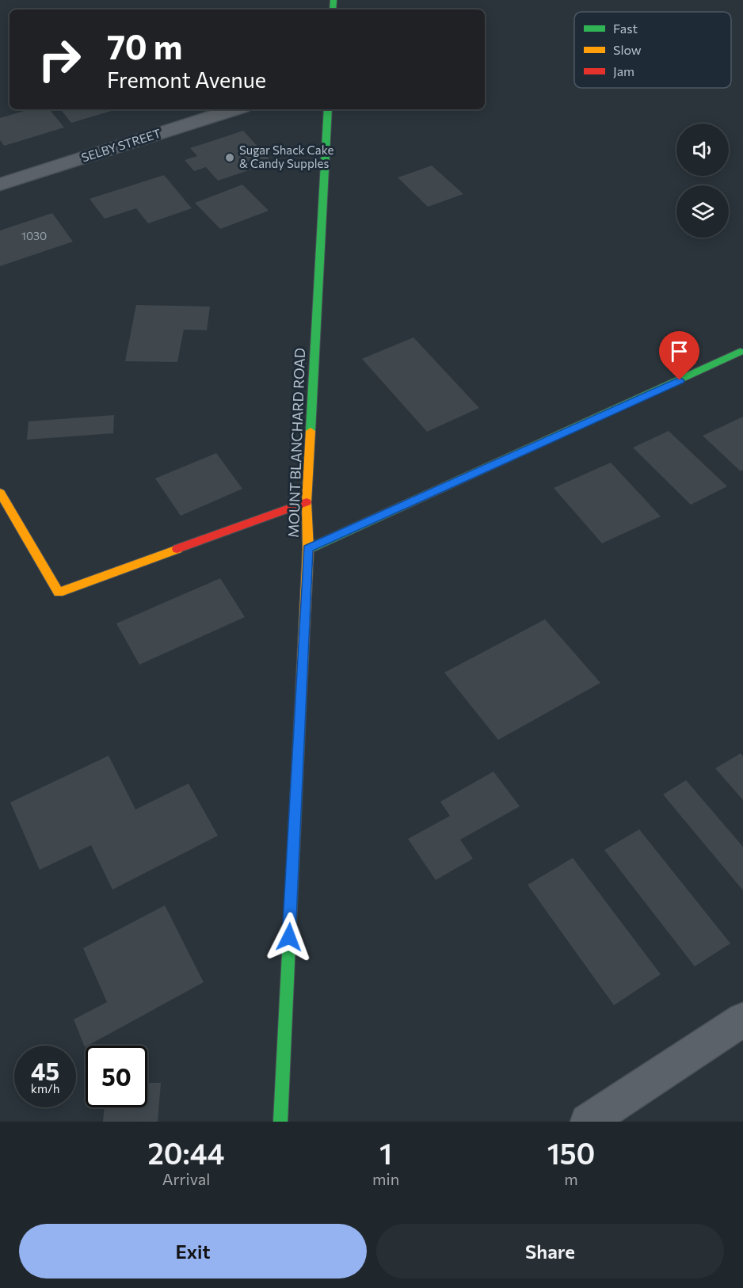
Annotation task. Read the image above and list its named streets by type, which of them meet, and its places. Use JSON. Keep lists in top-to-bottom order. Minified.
{"streets":{"main road":["MOUNT BLANCHARD ROAD"],"street":["SELBY STREET"]},"places":["Sugar Shack Cake & Candy Supples"],"house_numbers":["1030"],"legend":["Fast","Slow","Jam"],"page":{"turn":["70 m","Fremont Avenue"],"speed":"45 km/h","limit":"50","eta":["20:44","Arrival","1","min","150","m"],"buttons":["Exit","Share"]}}
